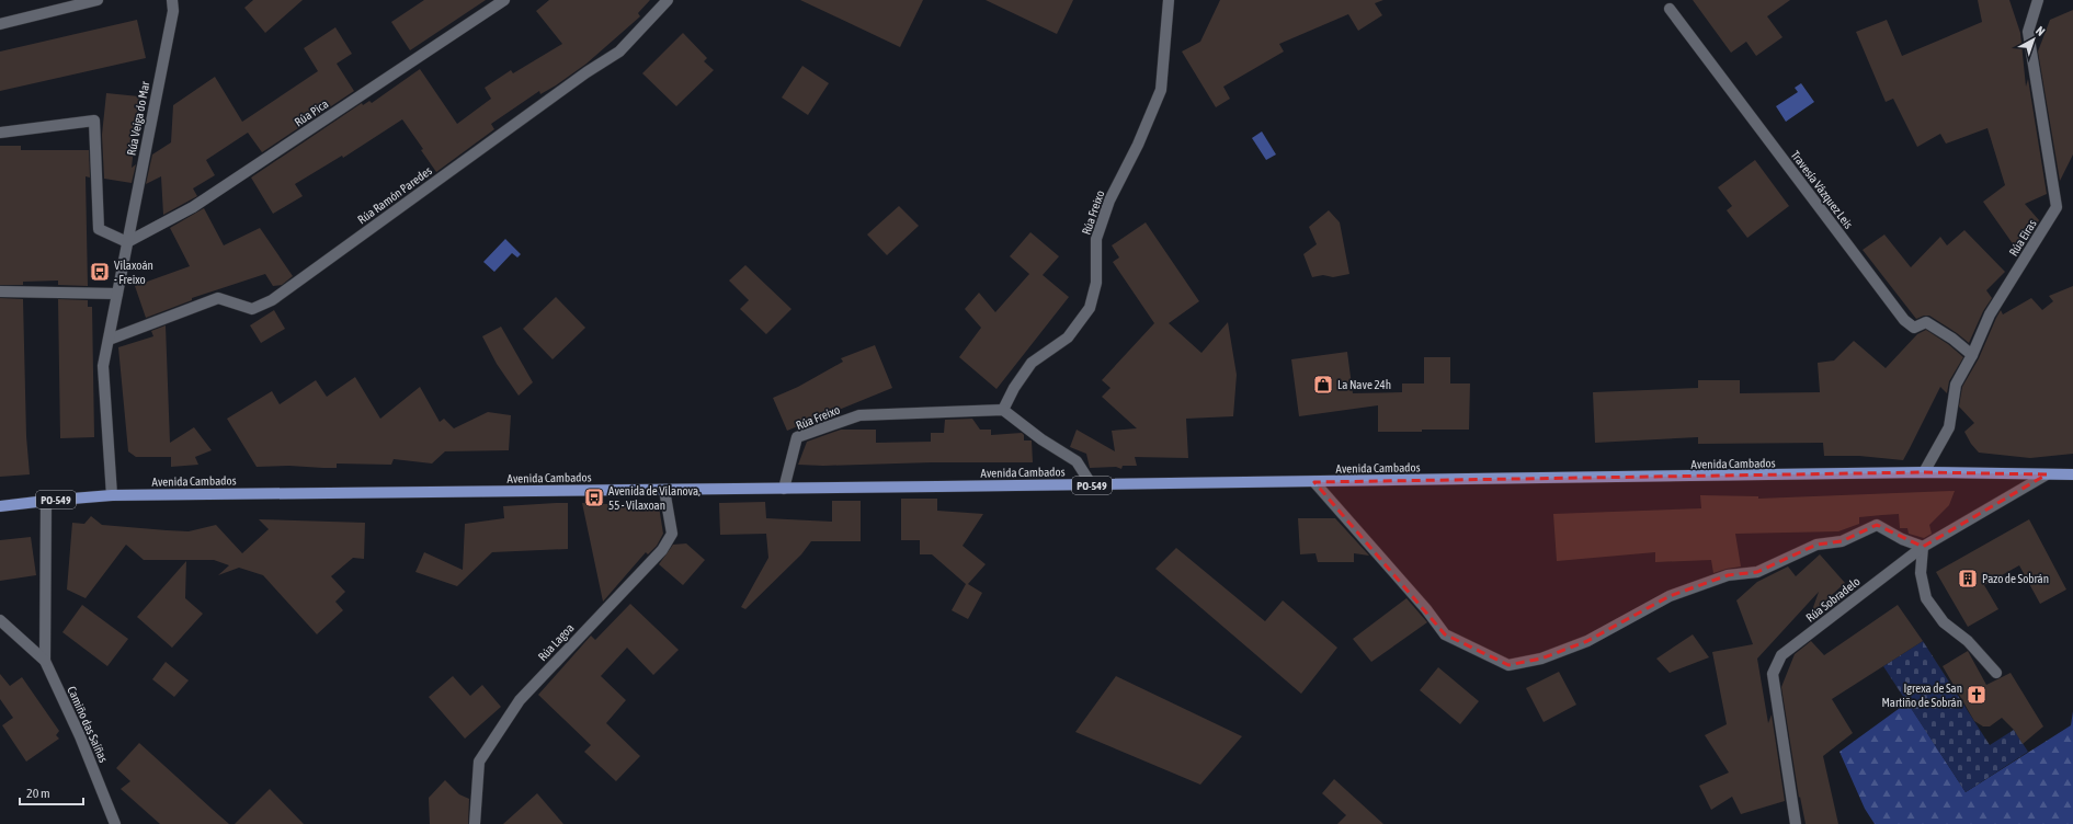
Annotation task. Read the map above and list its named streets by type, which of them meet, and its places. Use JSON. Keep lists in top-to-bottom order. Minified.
{"streets":{"main road":["Avenida Cambados","PO-549"],"street":["Rúa Pica","Rúa Veiga do Mar","Travesía Vázquez Leis","Rúa Ramón Paredes","Rúa Freixo","Rúa Eiras","Rúa Sobradelo","Rúa Lagoa","Camiño das Saíñas"]},"crossings":[["Rúa Pica","Rúa Veiga do Mar"],["Rúa Veiga do Mar","Rúa Ramón Paredes"],["Rúa Veiga do Mar","Avenida Cambados"],["Travesía Vázquez Leis","Rúa Eiras"],["Rúa Freixo","Avenida Cambados"],["Rúa Eiras","Avenida Cambados"],["Avenida Cambados","Rúa Sobradelo"],["Avenida Cambados","Rúa Lagoa"],["Avenida Cambados","Camiño das Saíñas"]],"places":{"bus stop":["Vilaxoán - Freixo","Avenida de Vilanova, 55 - Vilaxoan"],"shop":["La Nave 24h"],"building":["Pazo de Sobrán"],"church":["Igrexa de San Martiño de Sobrán"]},"scale_bar":"20 m","north":"top right"}
